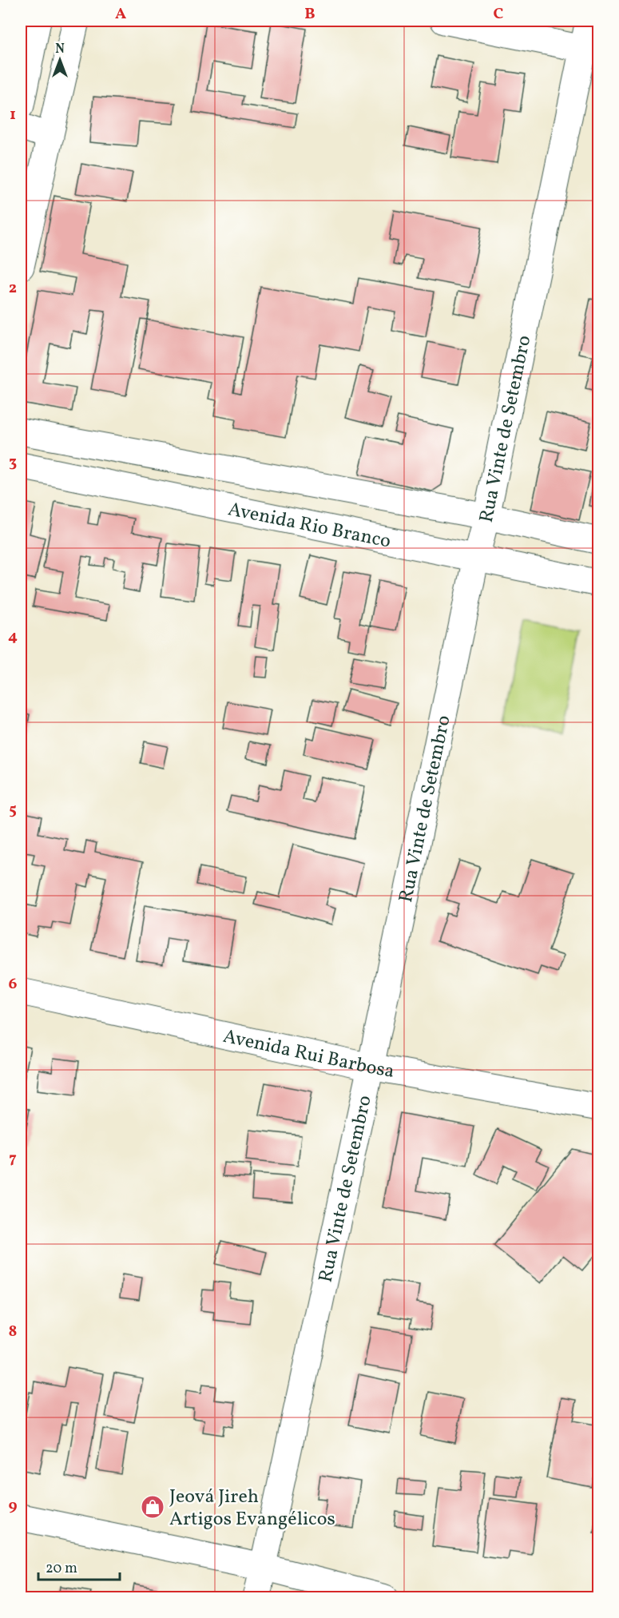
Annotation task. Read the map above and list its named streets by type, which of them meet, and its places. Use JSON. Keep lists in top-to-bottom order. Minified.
{"streets":{"street":["Rua Vinte de Setembro","Avenida Rio Branco","Avenida Rui Barbosa"]},"crossings":[["Rua Vinte de Setembro","Avenida Rio Branco"],["Rua Vinte de Setembro","Avenida Rui Barbosa"]],"places":{"shop":["Jeová Jireh Artigos Evangélicos"]},"scale_bar":"20 m","north":"top","grid":{"columns":["A","B","C"],"rows":["1","2","3","4","5","6","7","8","9"]}}
